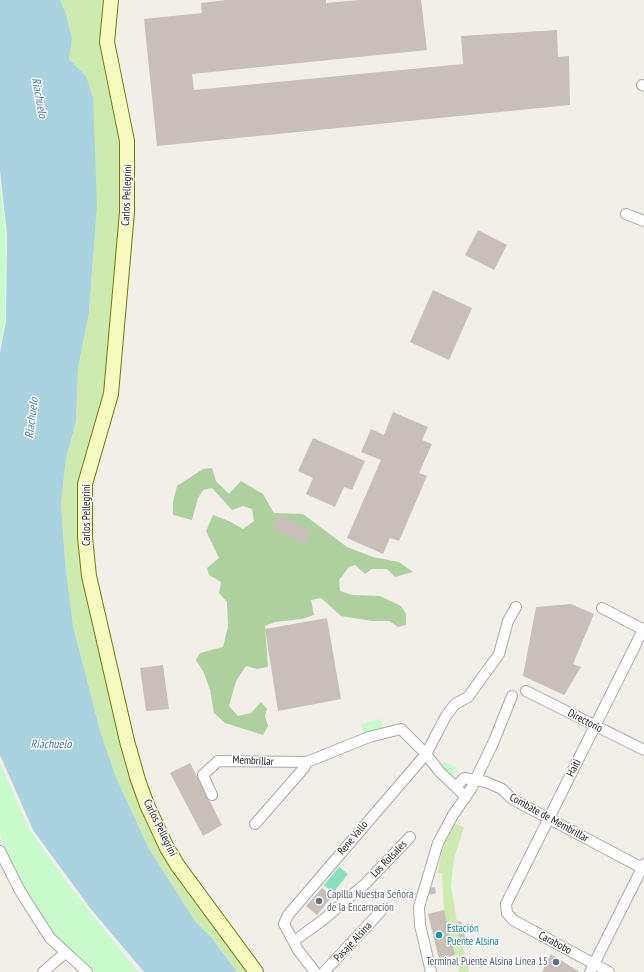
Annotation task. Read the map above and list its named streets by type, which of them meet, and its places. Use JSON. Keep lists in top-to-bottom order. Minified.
{"streets":{"street":["Carlos Pellegrini","Directorio","Membrillar","Haiti","Combate de Membrillar","Rene Vallo","Los Rolsales","Pasaje Alsina","Carabobo"]},"crossings":[["Directorio","Haiti"],["Haiti","Combate de Membrillar"],["Haiti","Carabobo"],["Rene Vallo","Los Rolsales"]],"water":["Riachuelo"],"places":["Capilla Nuestra Señora de la Encarnación","Estación Puente Alsina","Terminal Puente Alsina Línea 15"]}
